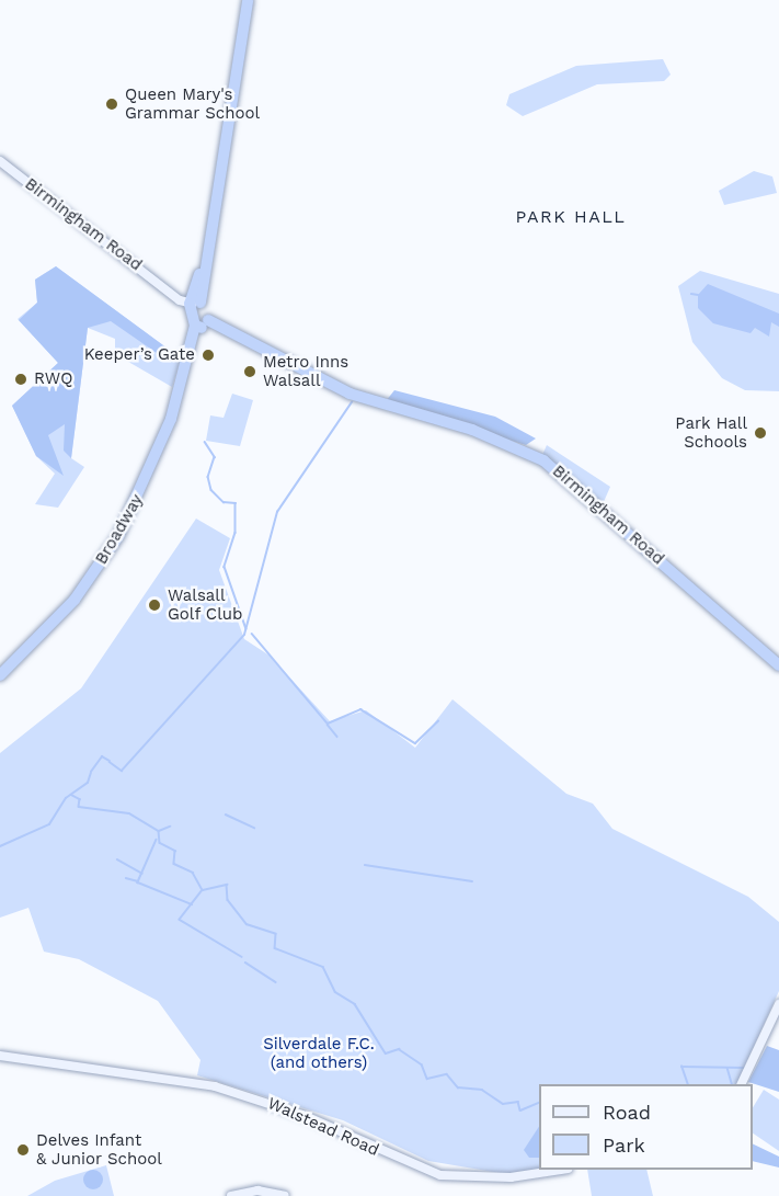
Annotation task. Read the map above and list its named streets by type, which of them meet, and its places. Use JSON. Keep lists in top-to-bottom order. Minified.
{"streets":{"highway":["Birmingham Road","Broadway"],"street":["Walstead Road"]},"crossings":[["Birmingham Road","Broadway"]],"districts":["PARK HALL"],"parks":["Silverdale F.C. (and others)"],"places":["Queen Mary's Grammar School","Keeper’s Gate","Metro Inns Walsall","RWQ","Park Hall Schools","Walsall Golf Club","Delves Infant & Junior School"],"legend":["Road","Park"]}
